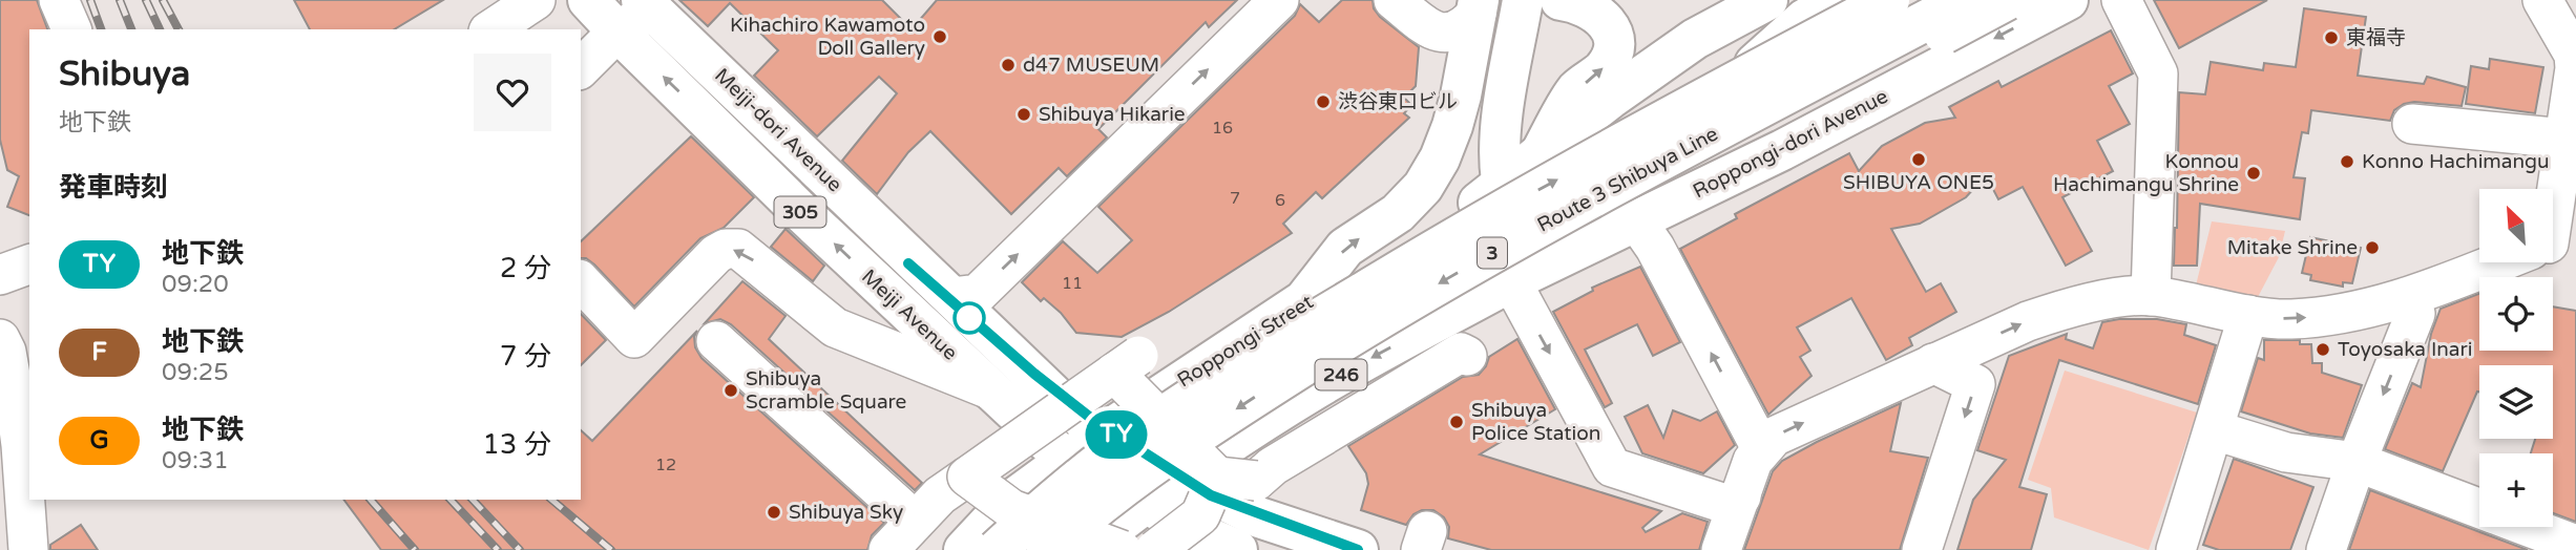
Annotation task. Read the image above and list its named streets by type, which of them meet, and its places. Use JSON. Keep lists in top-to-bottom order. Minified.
{"streets":{"main road":["Meiji-dori Avenue","Roppongi-dori Avenue","Route 3 Shibuya Line","305","3","Meiji Avenue","Roppongi Street","246"]},"crossings":[["Meiji-dori Avenue","Meiji Avenue"],["Roppongi-dori Avenue","246"],["305","Meiji Avenue"],["Meiji Avenue","Roppongi Street"],["Meiji Avenue","246"]],"one_way":["Meiji Avenue"],"places":["Kihachiro Kawamoto Doll Gallery","東福寺","d47 MUSEUM","渋谷東口ビル","Shibuya Hikarie","SHIBUYA ONE5","Konno Hachimangu","Konnou Hachimangu Shrine","Mitake Shrine","Toyosaka Inari","Shibuya Scramble Square","Shibuya Police Station","Shibuya Sky"],"lines":["metro line TY"],"house_numbers":["16","7","6","11","12"],"north":"top left","page":{"on_map":"TY","heading":[["Shibuya","地下鉄"],"発車時刻"],"map_buttons":"+","list":[{"mark":"TY","name":"地下鉄","note":"09:20","value":"2 分"},{"mark":"F","name":"地下鉄","note":"09:25","value":"7 分"},{"mark":"G","name":"地下鉄","note":"09:31","value":"13 分"}]}}
